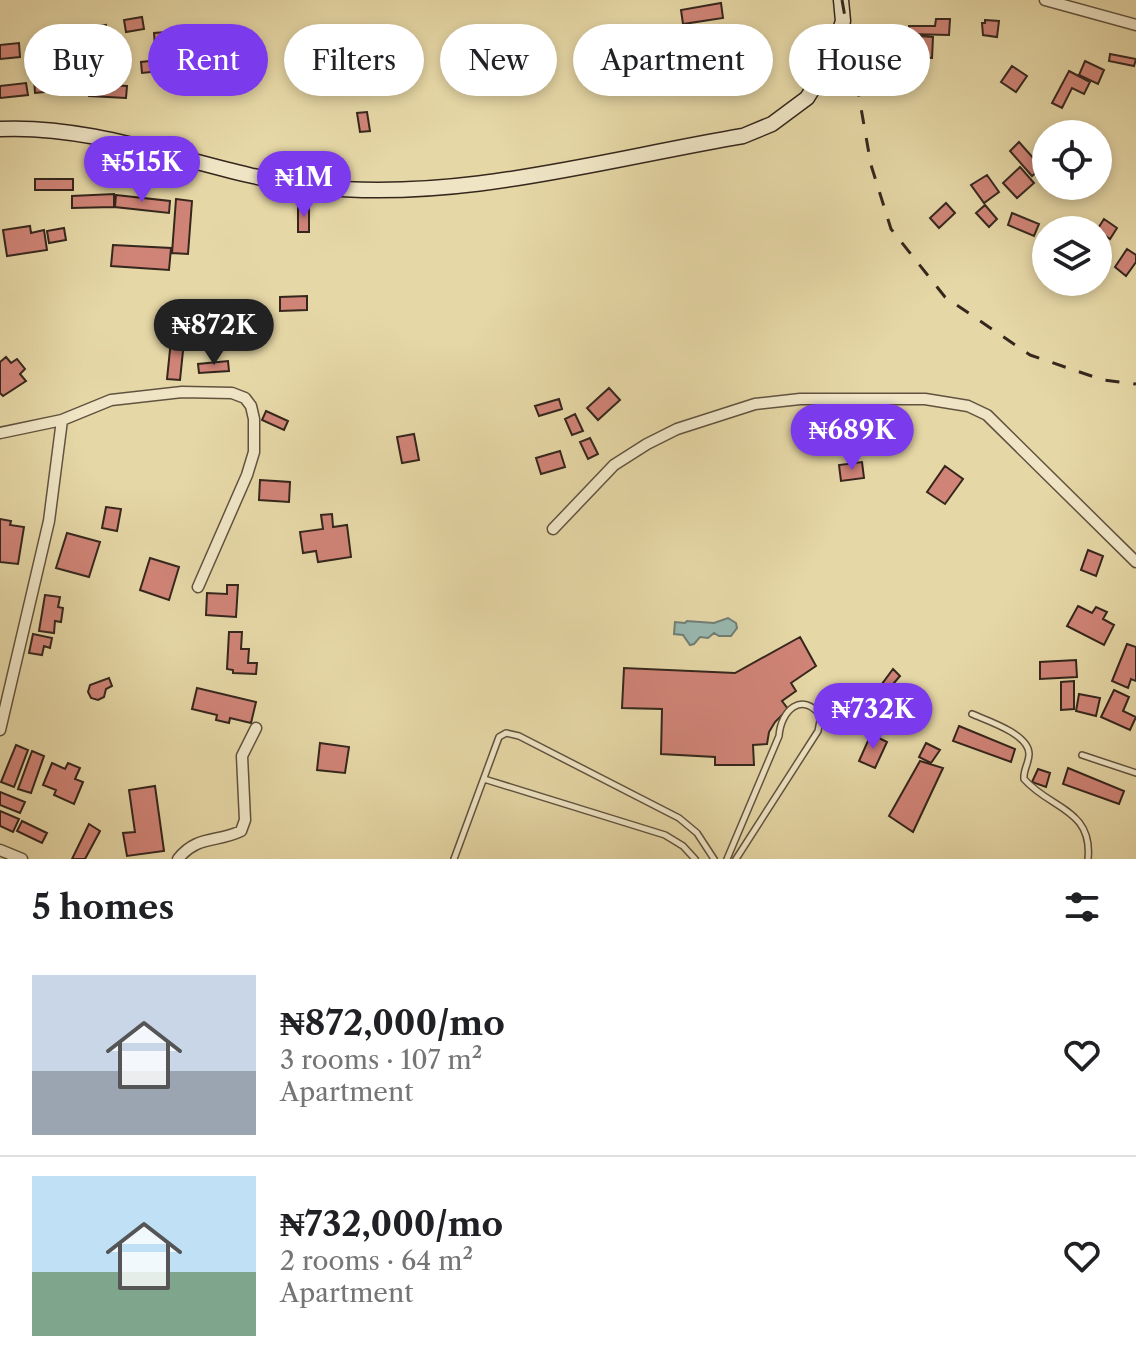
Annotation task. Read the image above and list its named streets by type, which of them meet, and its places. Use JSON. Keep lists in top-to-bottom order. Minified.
{"page":{"chip":["Buy","Rent","Filters","New","Apartment","House"],"price":["₦515K","₦1M","₦872K","₦689K","₦732K"],"heading":"5 homes","list":[{"name":"₦872,000/mo","note":"3 rooms · 107 m² · Apartment"},{"name":"₦732,000/mo","note":"2 rooms · 64 m² · Apartment"}]}}
